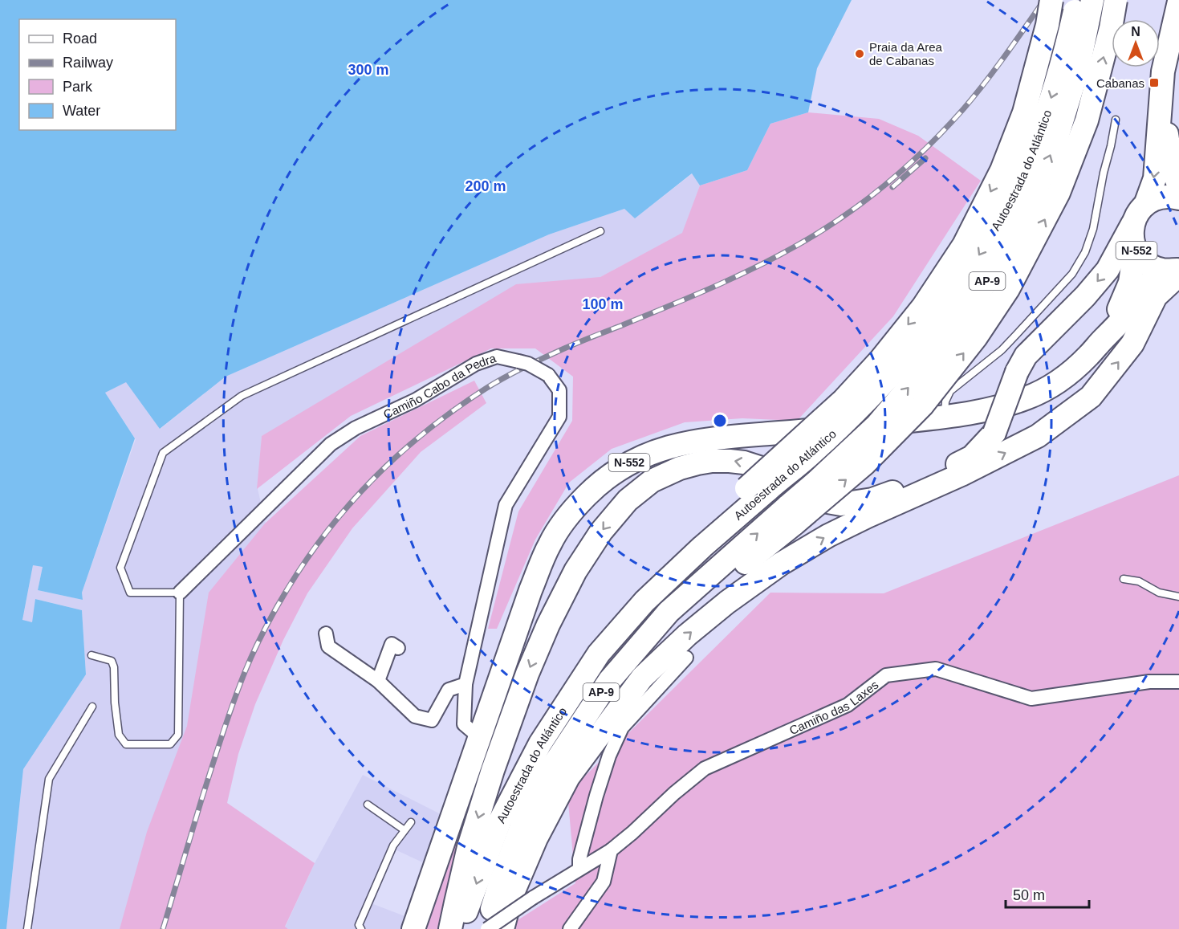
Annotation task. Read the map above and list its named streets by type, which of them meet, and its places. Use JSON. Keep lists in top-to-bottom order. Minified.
{"streets":{"highway":["Autoestrada do Atlántico","N-552","AP-9"],"street":["Camiño Cabo da Pedra","Camiño das Laxes"]},"crossings":[["Autoestrada do Atlántico","Camiño das Laxes"],["N-552","Camiño Cabo da Pedra"]],"places":{"other":["Praia da Area de Cabanas"],"transit":["Cabanas"]},"legend":["Road","Railway","Park","Water"],"scale_bar":"50 m","north":"top","rings":["300 m","200 m","100 m"]}
